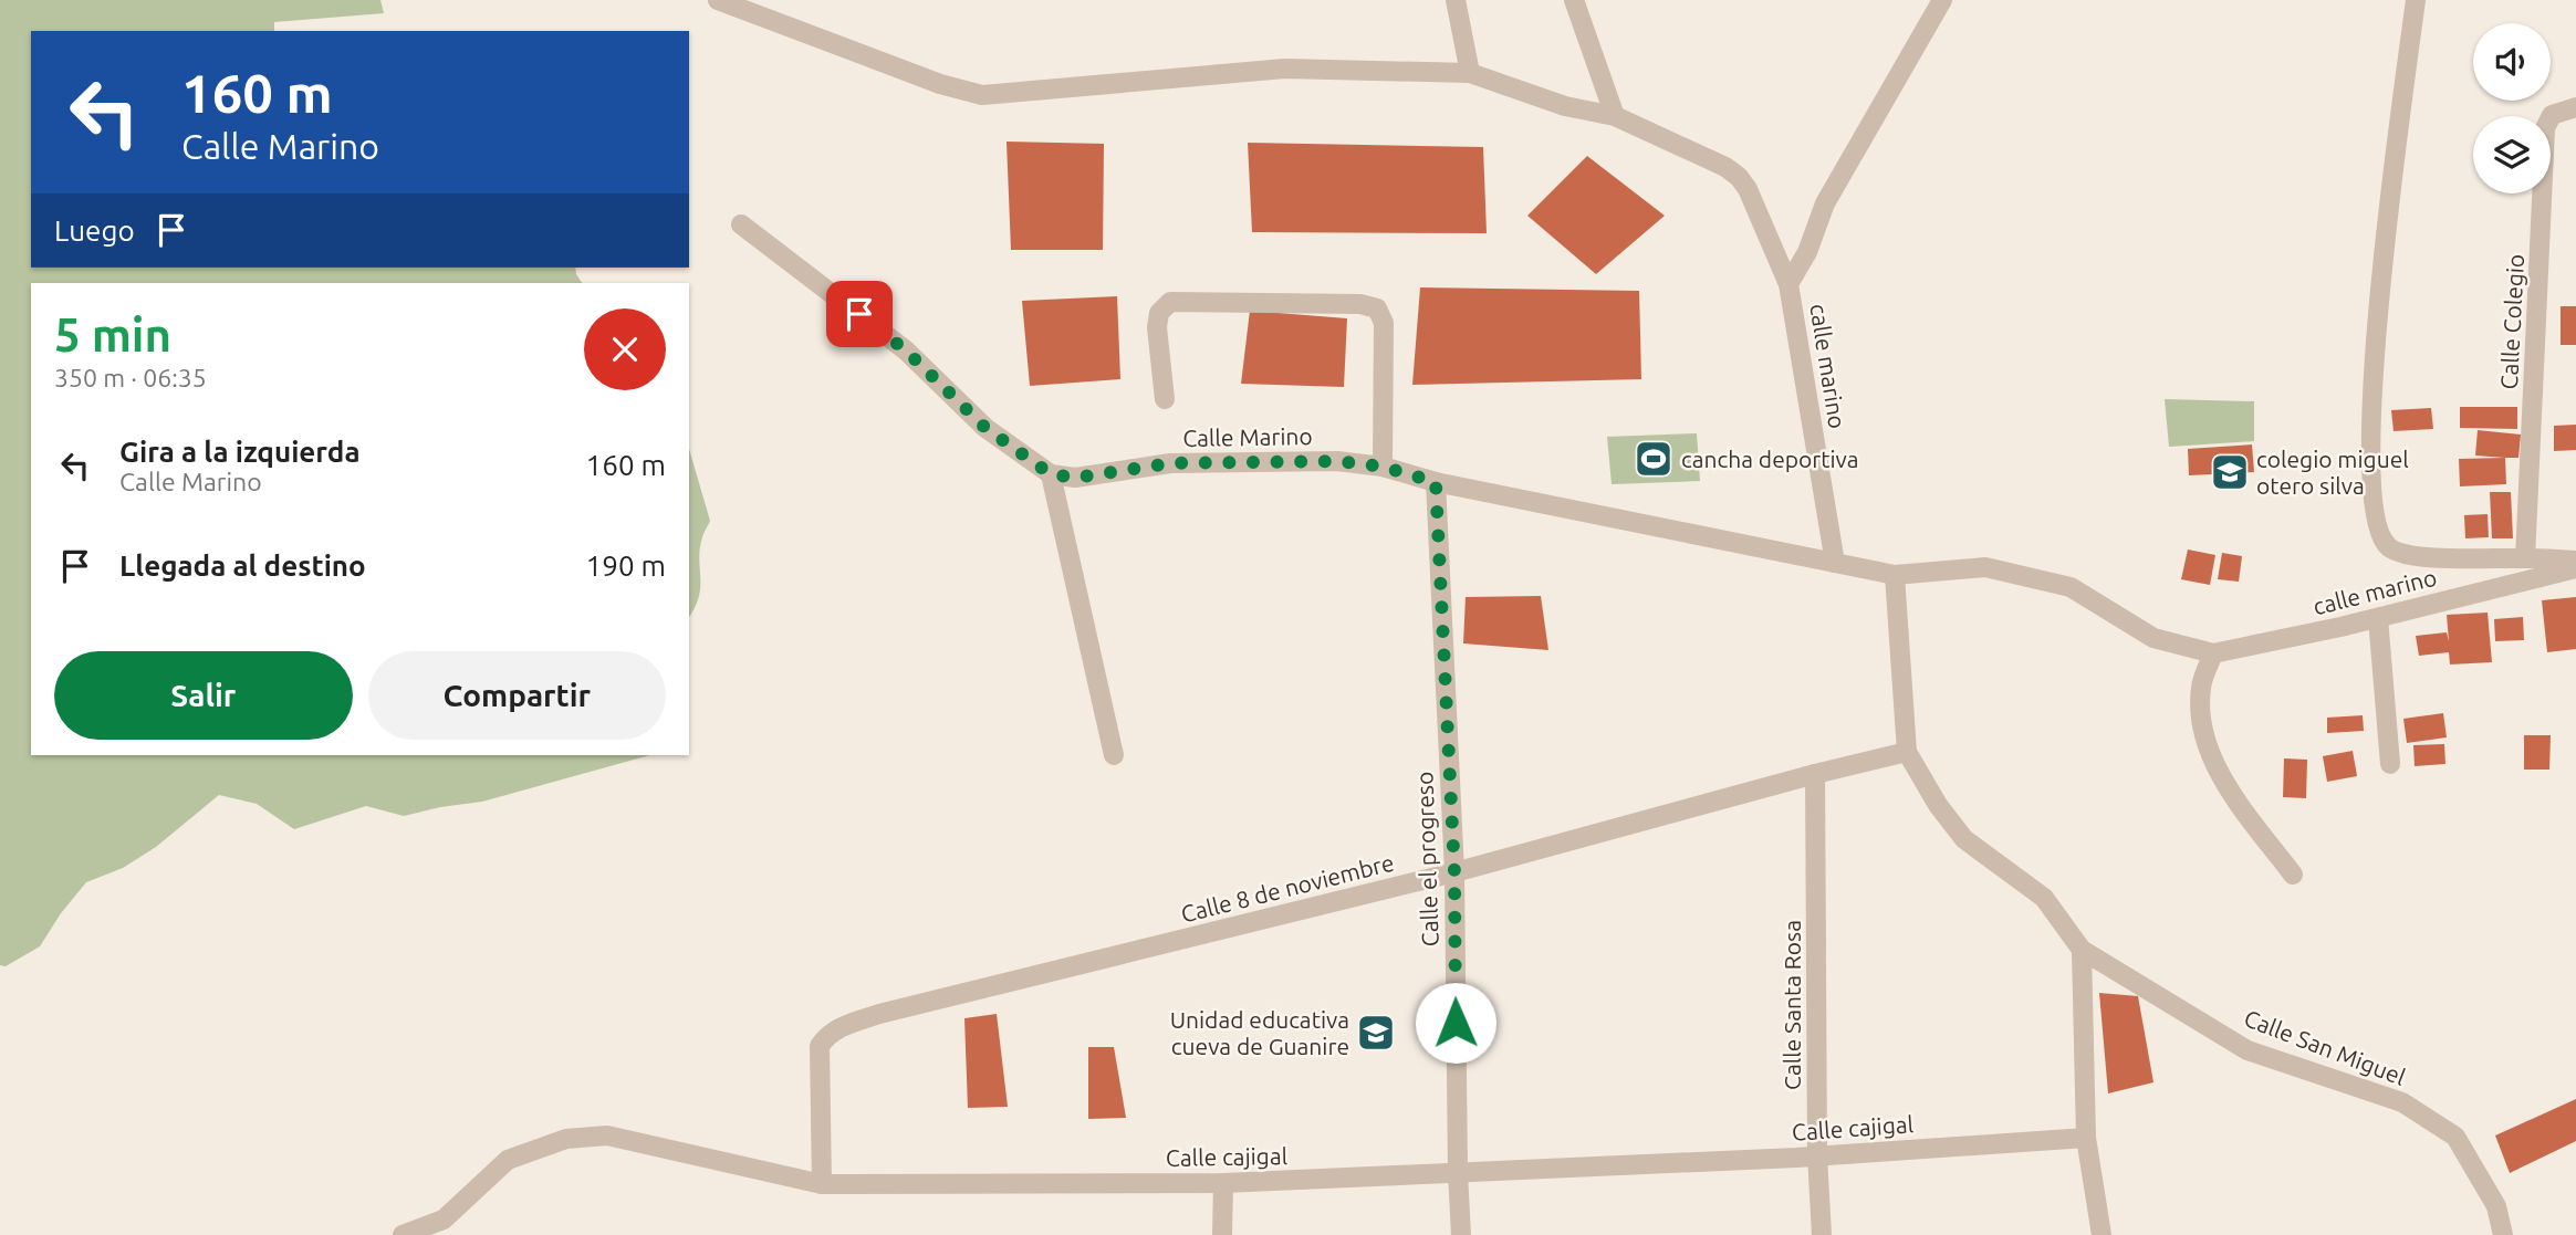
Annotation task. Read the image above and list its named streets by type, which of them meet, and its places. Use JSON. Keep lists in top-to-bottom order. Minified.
{"streets":{"street":["Calle Colegio","calle marino","Calle Marino","Calle el progreso","Calle 8 de noviembre","Calle Santa Rosa","Calle San Miguel","Calle cajigal"]},"crossings":[["calle marino","Calle Marino"],["calle marino","Calle San Miguel"],["Calle Marino","Calle el progreso"],["Calle el progreso","Calle 8 de noviembre"],["Calle el progreso","Calle cajigal"],["Calle 8 de noviembre","Calle Santa Rosa"],["Calle 8 de noviembre","Calle San Miguel"],["Calle 8 de noviembre","Calle cajigal"],["Calle Santa Rosa","Calle cajigal"]],"places":{"sports":["cancha deportiva"],"school or university":["colegio miguel otero silva","Unidad educativa cueva de Guanire"]},"page":{"turn":["160 m","Calle Marino"],"then":"Luego","heading":["5 min","350 m · 06:35"],"list":[{"name":"Gira a la izquierda","note":"Calle Marino","value":"160 m"},{"name":"Llegada al destino","value":"190 m"}],"buttons":["Salir","Compartir"]}}
